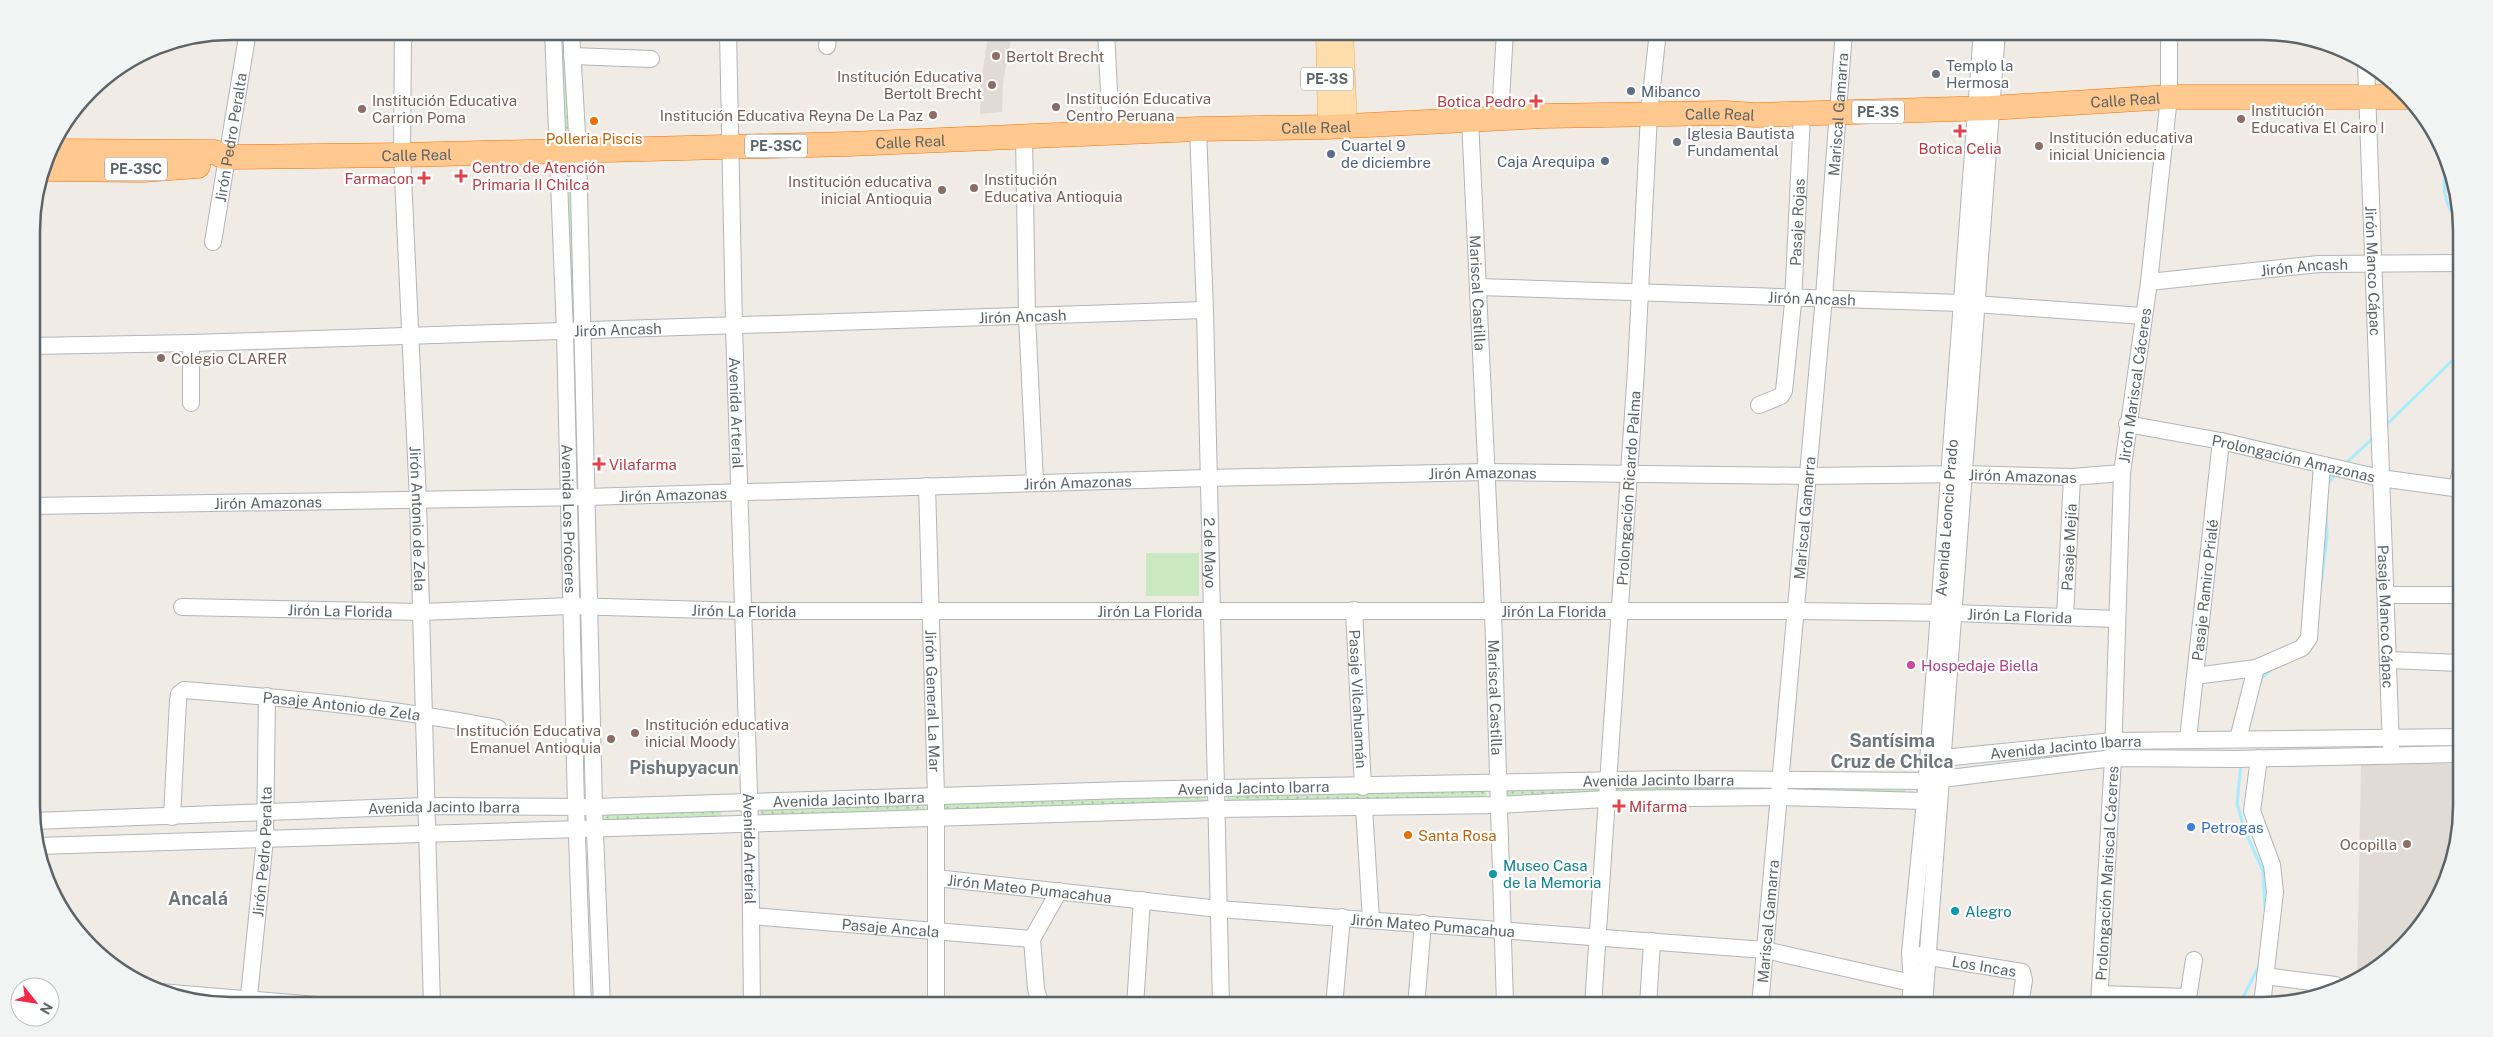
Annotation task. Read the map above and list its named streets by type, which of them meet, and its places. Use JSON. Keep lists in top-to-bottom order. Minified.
{"streets":{"highway":["PE-3S","Calle Real","PE-3SC"],"street":["Mariscal Gamarra","Jirón Pedro Peralta","Pasaje Rojas","Jirón Ancash","Jirón Manco Cápac","Mariscal Castilla","Jirón Mariscal Cáceres","Avenida Arterial","Prolongación Amazonas","Jirón Amazonas","Prolongación Ricardo Palma","Jirón Antonio de Zela","Avenida Los Próceres","Avenida Leoncio Prado","Pasaje Mejía","2 de Mayo","Pasaje Ramiro Prialé","Jirón La Florida","Pasaje Manco Cápac","Pasaje Vilcahuamán","Jirón General La Mar","Pasaje Antonio de Zela","Avenida Jacinto Ibarra","Prolongación Mariscal Cáceres","Jirón Mateo Pumacahua","Pasaje Ancala","Los Incas"]},"crossings":[["PE-3S","Calle Real"],["Calle Real","Mariscal Gamarra"],["Calle Real","Jirón Pedro Peralta"],["Calle Real","Pasaje Rojas"],["Calle Real","Jirón Manco Cápac"],["Calle Real","Mariscal Castilla"],["Calle Real","Jirón Mariscal Cáceres"],["Calle Real","Avenida Arterial"],["Calle Real","Prolongación Ricardo Palma"],["Calle Real","Jirón Antonio de Zela"],["Calle Real","Avenida Los Próceres"],["Calle Real","Avenida Leoncio Prado"],["Calle Real","2 de Mayo"],["Mariscal Gamarra","Jirón Ancash"],["Mariscal Gamarra","Jirón Amazonas"],["Mariscal Gamarra","Jirón La Florida"],["Mariscal Gamarra","Avenida Jacinto Ibarra"],["Mariscal Gamarra","Jirón Mateo Pumacahua"],["Jirón Pedro Peralta","Pasaje Antonio de Zela"],["Jirón Pedro Peralta","Avenida Jacinto Ibarra"],["Pasaje Rojas","Jirón Ancash"],["Jirón Ancash","Jirón Manco Cápac"],["Jirón Ancash","Mariscal Castilla"],["Jirón Ancash","Jirón Mariscal Cáceres"],["Jirón Ancash","Avenida Arterial"],["Jirón Ancash","Prolongación Ricardo Palma"],["Jirón Ancash","Jirón Antonio de Zela"],["Jirón Ancash","Avenida Los Próceres"],["Jirón Ancash","Avenida Leoncio Prado"],["Jirón Ancash","2 de Mayo"],["Jirón Manco Cápac","Prolongación Amazonas"],["Jirón Manco Cápac","Pasaje Manco Cápac"],["Mariscal Castilla","Jirón Amazonas"],["Mariscal Castilla","Jirón La Florida"],["Mariscal Castilla","Avenida Jacinto Ibarra"],["Mariscal Castilla","Jirón Mateo Pumacahua"],["Jirón Mariscal Cáceres","Prolongación Amazonas"],["Jirón Mariscal Cáceres","Jirón Amazonas"],["Jirón Mariscal Cáceres","Jirón La Florida"],["Jirón Mariscal Cáceres","Avenida Jacinto Ibarra"],["Jirón Mariscal Cáceres","Prolongación Mariscal Cáceres"],["Avenida Arterial","Jirón Amazonas"],["Avenida Arterial","Jirón La Florida"],["Avenida Arterial","Avenida Jacinto Ibarra"],["Avenida Arterial","Pasaje Ancala"],["Prolongación Amazonas","Pasaje Ramiro Prialé"],["Prolongación Amazonas","Pasaje Manco Cápac"],["Jirón Amazonas","Prolongación Ricardo Palma"],["Jirón Amazonas","Jirón Antonio de Zela"],["Jirón Amazonas","Avenida Los Próceres"],["Jirón Amazonas","Avenida Leoncio Prado"],["Jirón Amazonas","Pasaje Mejía"],["Jirón Amazonas","2 de Mayo"],["Jirón Amazonas","Jirón General La Mar"],["Prolongación Ricardo Palma","Jirón La Florida"],["Prolongación Ricardo Palma","Avenida Jacinto Ibarra"],["Prolongación Ricardo Palma","Jirón Mateo Pumacahua"],["Jirón Antonio de Zela","Jirón La Florida"],["Jirón Antonio de Zela","Pasaje Antonio de Zela"],["Jirón Antonio de Zela","Avenida Jacinto Ibarra"],["Avenida Los Próceres","Jirón La Florida"],["Avenida Los Próceres","Avenida Jacinto Ibarra"],["Avenida Leoncio Prado","Jirón La Florida"],["Avenida Leoncio Prado","Avenida Jacinto Ibarra"],["Avenida Leoncio Prado","Jirón Mateo Pumacahua"],["Avenida Leoncio Prado","Los Incas"],["Pasaje Mejía","Jirón La Florida"],["2 de Mayo","Jirón La Florida"],["2 de Mayo","Avenida Jacinto Ibarra"],["2 de Mayo","Jirón Mateo Pumacahua"],["Pasaje Ramiro Prialé","Avenida Jacinto Ibarra"],["Jirón La Florida","Pasaje Vilcahuamán"],["Jirón La Florida","Jirón General La Mar"],["Pasaje Manco Cápac","Avenida Jacinto Ibarra"],["Pasaje Vilcahuamán","Avenida Jacinto Ibarra"],["Jirón General La Mar","Avenida Jacinto Ibarra"],["Jirón General La Mar","Jirón Mateo Pumacahua"],["Jirón General La Mar","Pasaje Ancala"],["Pasaje Antonio de Zela","Avenida Jacinto Ibarra"],["Avenida Jacinto Ibarra","Prolongación Mariscal Cáceres"]],"districts":["Santísima Cruz de Chilca","Pishupyacun","Ancalá"],"places":{"other":["Bertolt Brecht","Templo la Hermosa","Institución Educativa Bertolt Brecht","Mibanco","Institución Educativa Centro Peruana","Institución Educativa Carrion Poma","Institución Educativa Reyna De La Paz","Institución Educativa El Cairo I","Polleria Piscis","Iglesia Bautista Fundamental","Institución educativa inicial Uniciencia","Cuartel 9 de diciembre","Caja Arequipa","Institución Educativa Antioquia","Institución educativa inicial Antioquia","Colegio CLARER","Hospedaje Biella","Institución educativa inicial Moody","Institución Educativa Emanuel Antioquia","Petrogas","Santa Rosa","Ocopilla","Museo Casa de la Memoria","Alegro"],"health":["Botica Pedro","Botica Celia","Centro de Atención Primaria II Chilca","Farmacon","Vilafarma","Mifarma"]},"north":"bottom right"}
